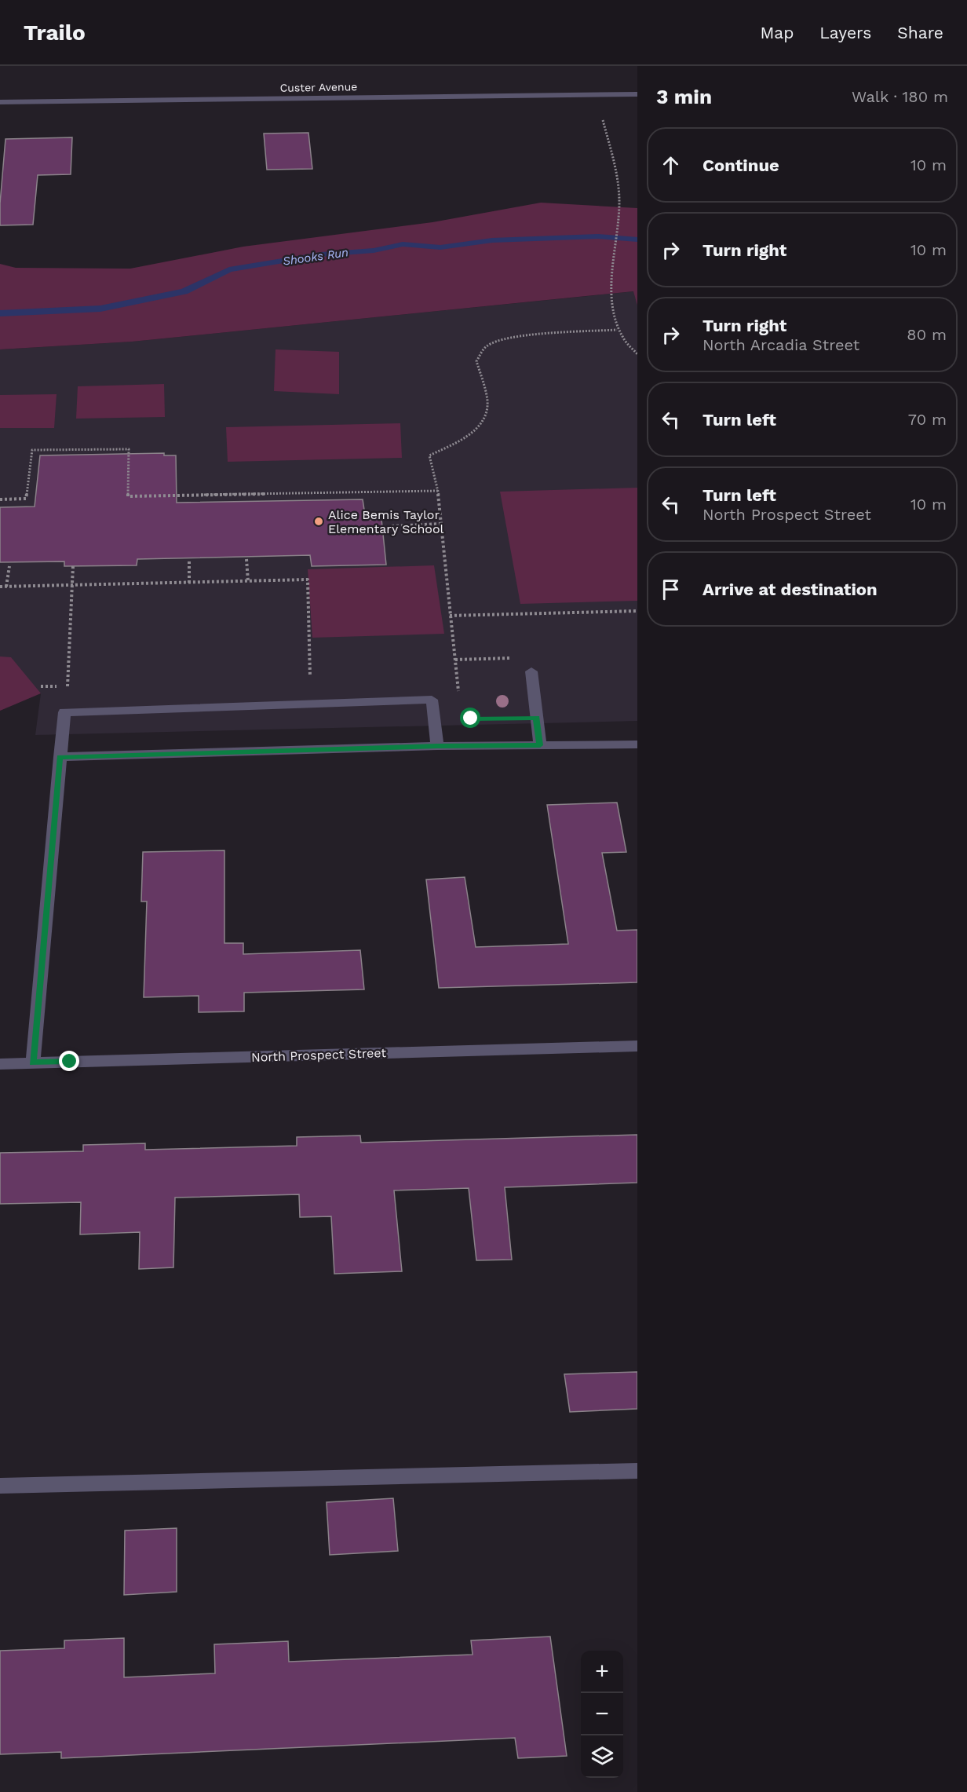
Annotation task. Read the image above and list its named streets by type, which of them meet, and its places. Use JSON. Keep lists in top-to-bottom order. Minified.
{"streets":{"street":["Custer Avenue","North Prospect Street"]},"water":["Shooks Run"],"places":["Alice Bemis Taylor Elementary School"],"page":{"header":"Trailo","nav":["Map","Layers","Share"],"heading":["3 min","Walk · 180 m"],"list":[["Continue","10 m"],["Turn right","10 m"],["Turn right","North Arcadia Street","80 m"],["Turn left","70 m"],["Turn left","North Prospect Street","10 m"],"Arrive at destination"],"map_buttons":["+","−"]}}
